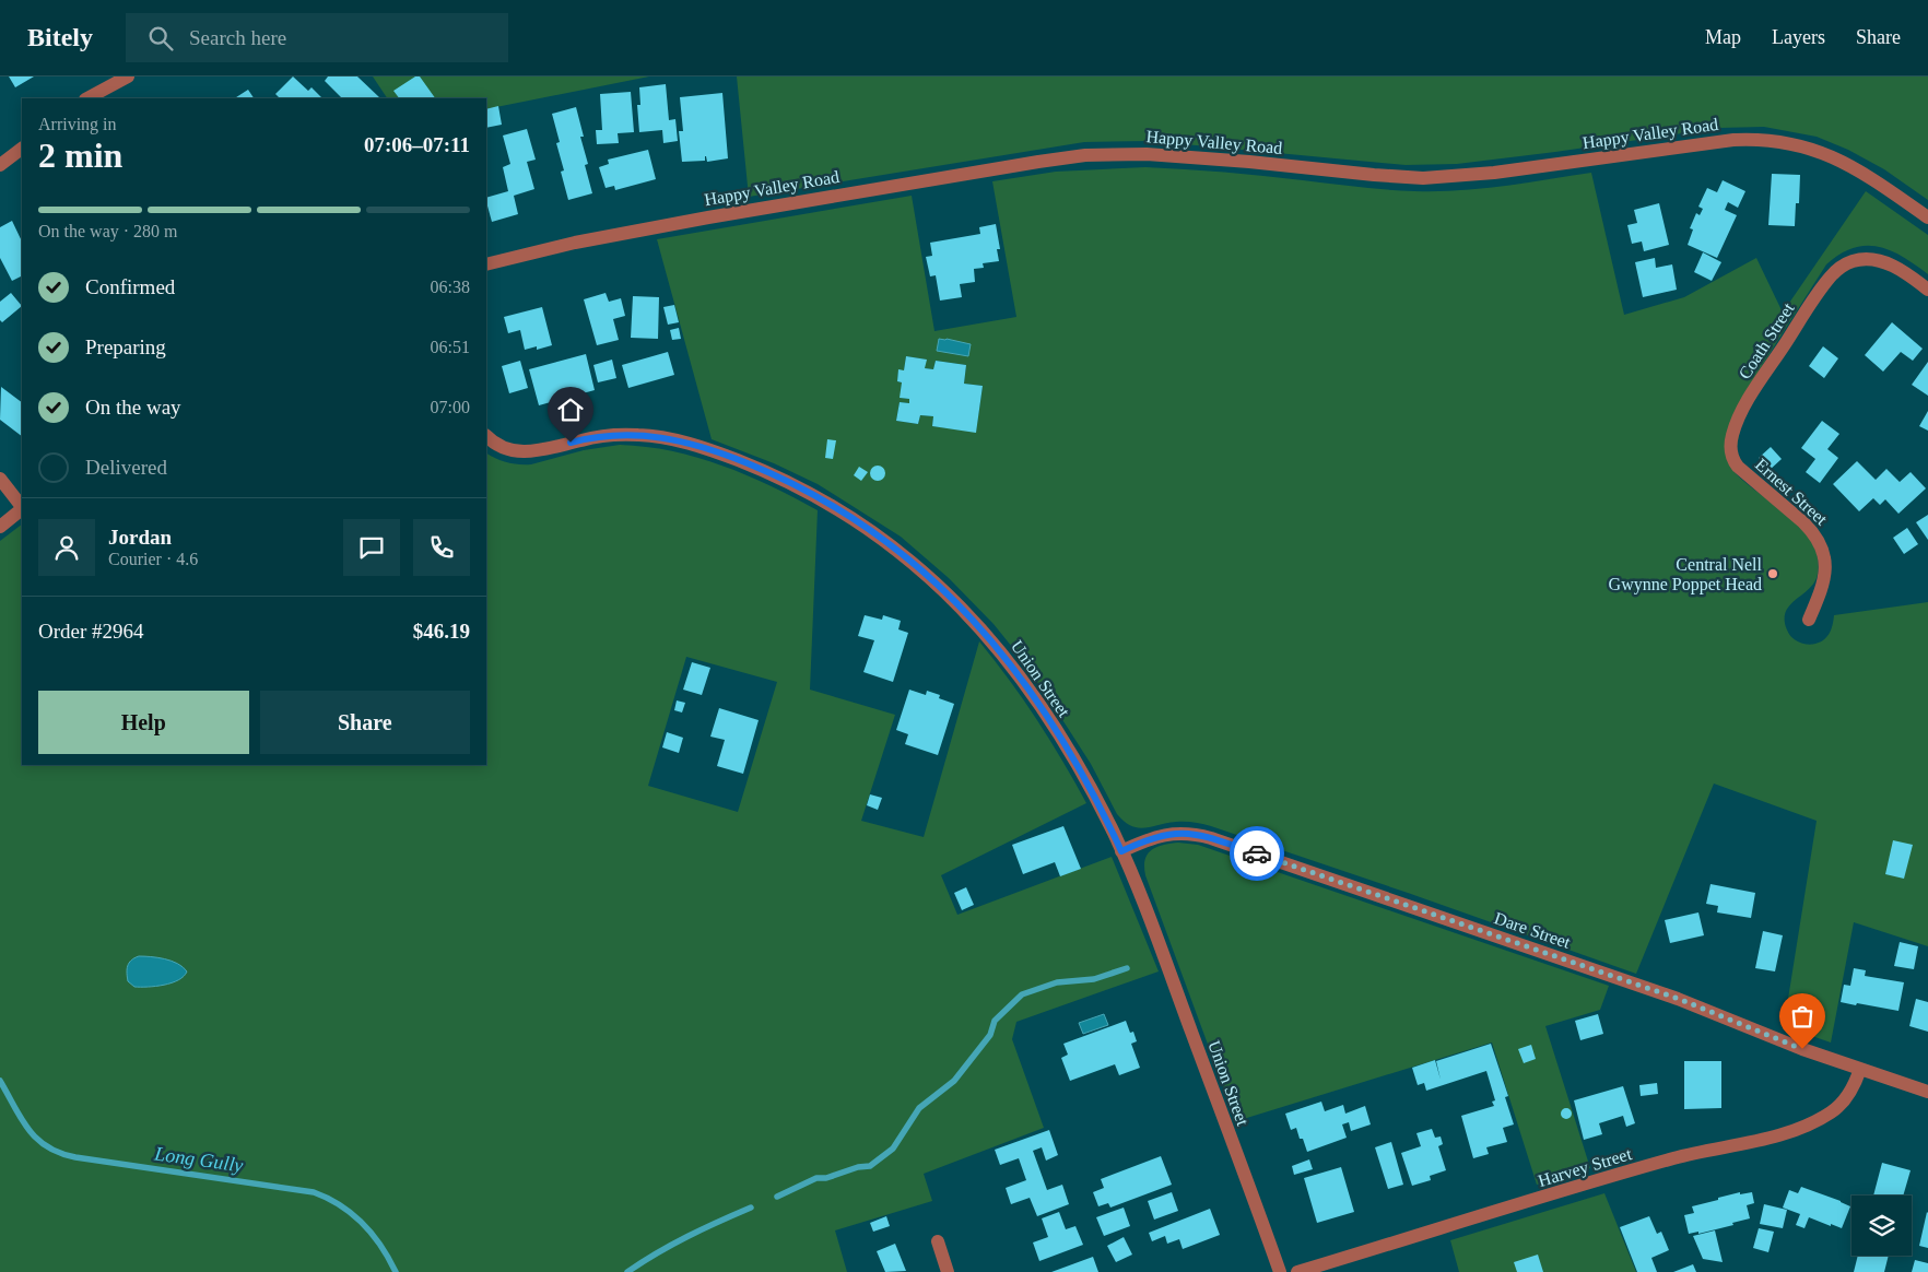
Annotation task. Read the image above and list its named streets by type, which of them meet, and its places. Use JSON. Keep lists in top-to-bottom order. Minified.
{"streets":{"street":["Happy Valley Road","Coath Street","Ernest Street","Union Street","Dare Street","Harvey Street"]},"crossings":[["Coath Street","Ernest Street"],["Union Street","Dare Street"],["Dare Street","Harvey Street"]],"water":["Long Gully"],"places":["Central Nell Gwynne Poppet Head"],"page":{"header":"Bitely","search":"Search here","nav":["Map","Layers","Share"],"heading":["2 min","Arriving in","07:06–07:11"],"panel":["Jordan","Courier · 4.6","Order #2964","$46.19"],"bar":"On the way · 280 m","list":[["Confirmed","06:38"],["Preparing","06:51"],["On the way","07:00"],"Delivered"],"buttons":["Help","Share"]}}
